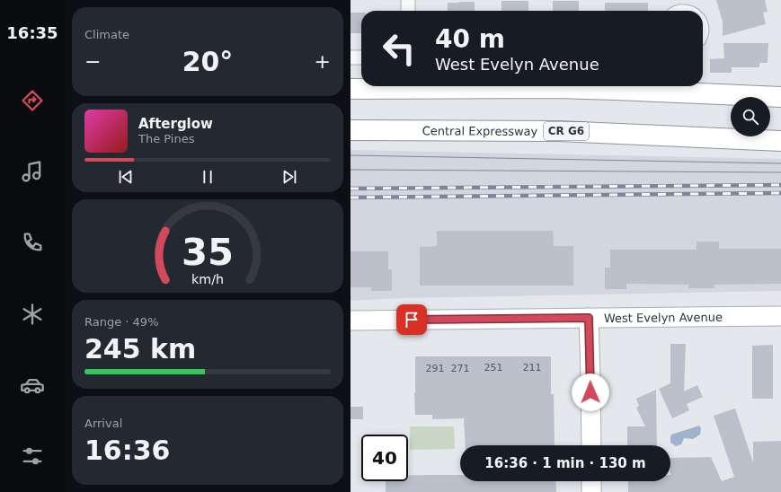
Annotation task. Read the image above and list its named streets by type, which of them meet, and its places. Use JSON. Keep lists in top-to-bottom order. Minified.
{"streets":{"highway":["Central Expressway","CR G6"],"main road":["West Evelyn Avenue"]},"house_numbers":["251","211","291","271"],"page":{"tabs":"16:35","tile":["Climate",["Range · 49%","245 km"],["Arrival","16:36"]],"turn":["40 m","West Evelyn Avenue"],"heat":["−","20°","+"],"song":["Afterglow","The Pines"],"limit":"40","trip":"16:36 · 1 min · 130 m","gauge":["35","km/h"]}}
